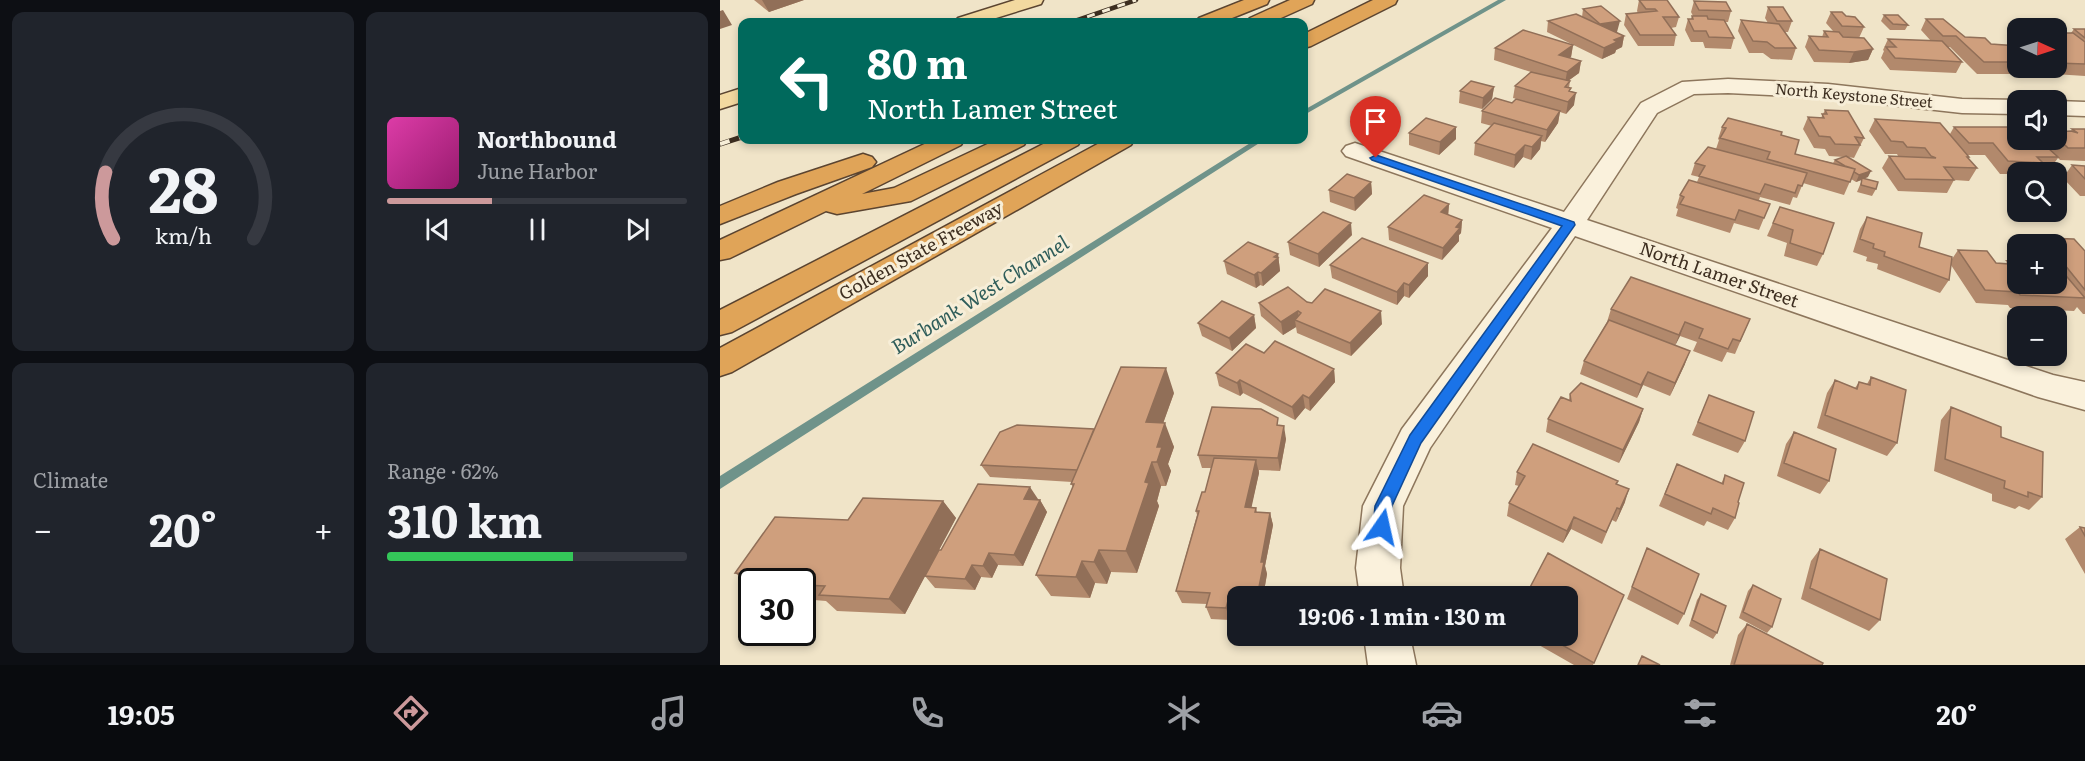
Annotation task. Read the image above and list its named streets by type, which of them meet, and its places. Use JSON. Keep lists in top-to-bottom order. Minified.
{"streets":{"highway":["Golden State Freeway"],"street":["North Keystone Street","North Lamer Street"]},"crossings":[["North Keystone Street","North Lamer Street"]],"water":["Burbank West Channel"],"north":"right","page":{"map_buttons":["+","−"],"turn":["80 m","North Lamer Street"],"song":["Northbound","June Harbor"],"tile":["Climate",["Range · 62%","310 km"]],"heat":["−","20°","+"],"limit":"30","trip":"19:06 · 1 min · 130 m","tabs":["19:05","20°"],"gauge":["28","km/h"]}}
